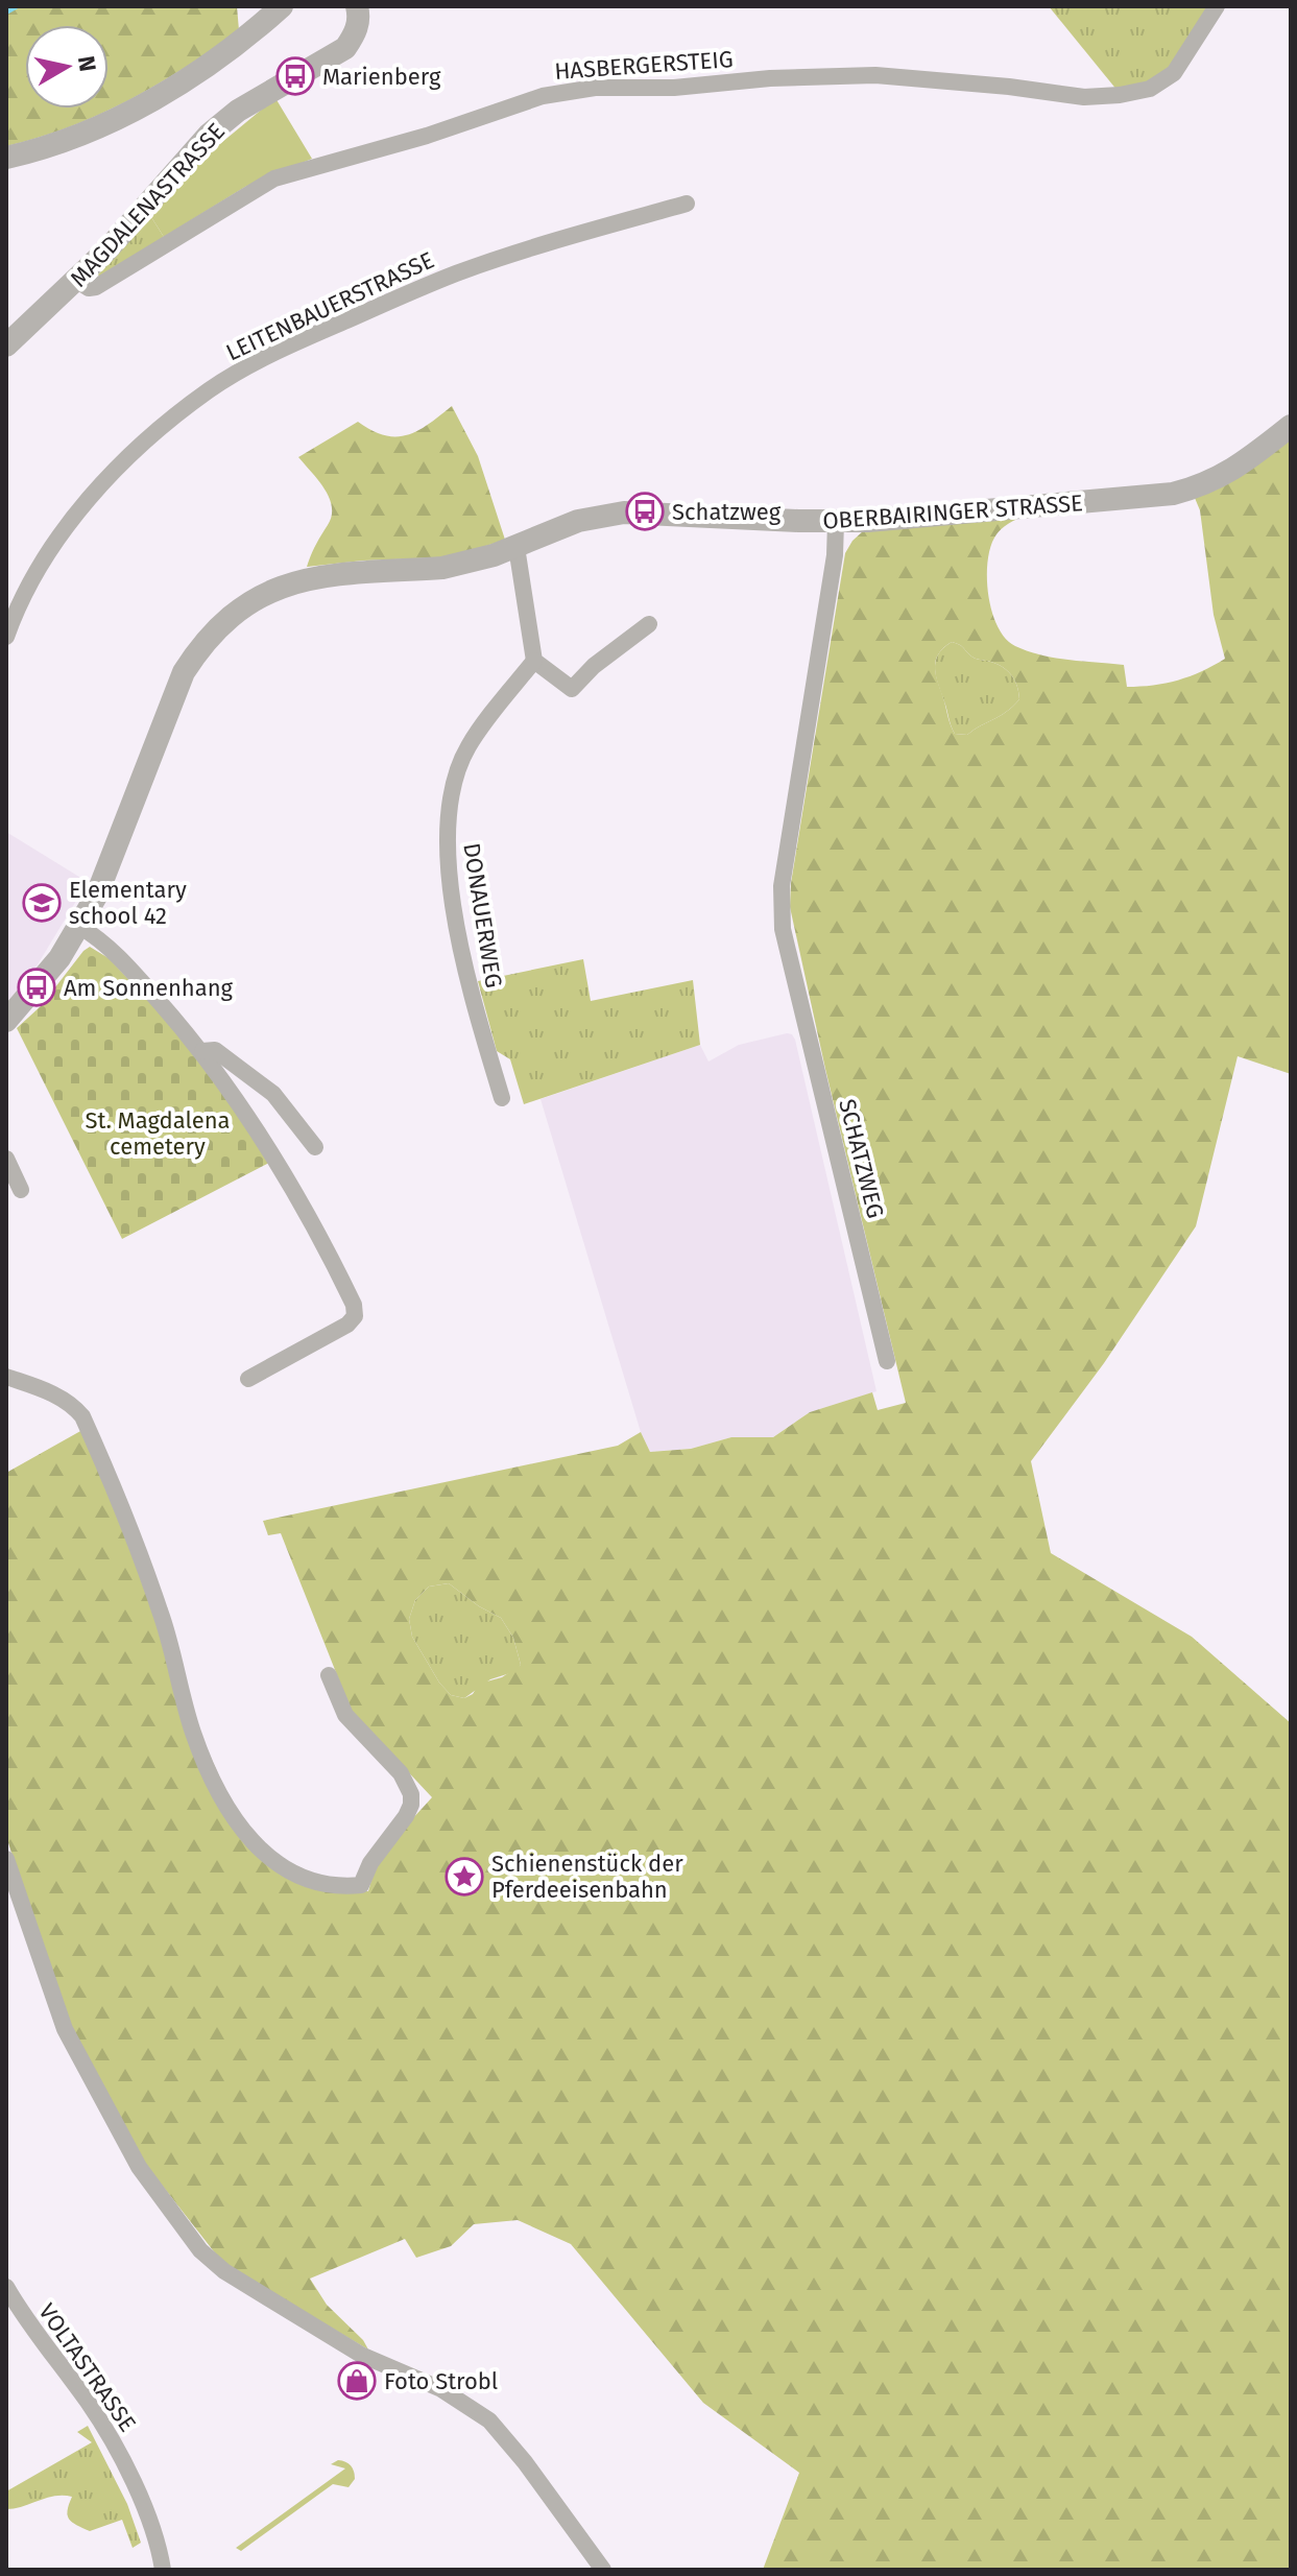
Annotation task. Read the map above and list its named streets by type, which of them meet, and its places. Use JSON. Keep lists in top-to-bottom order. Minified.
{"streets":{"street":["HASBERGERSTEIG","MAGDALENASTRASSE","LEITENBAUERSTRASSE","OBERBAIRINGER STRASSE","DONAUERWEG","SCHATZWEG","VOLTASTRASSE"]},"crossings":[["HASBERGERSTEIG","MAGDALENASTRASSE"],["OBERBAIRINGER STRASSE","SCHATZWEG"]],"parks":["St. Magdalena cemetery"],"places":{"bus stop":["Marienberg","Schatzweg","Am Sonnenhang"],"school or university":["Elementary school 42"],"place":["Schienenstück der Pferdeeisenbahn"],"shop":["Foto Strobl"]},"north":"right"}
